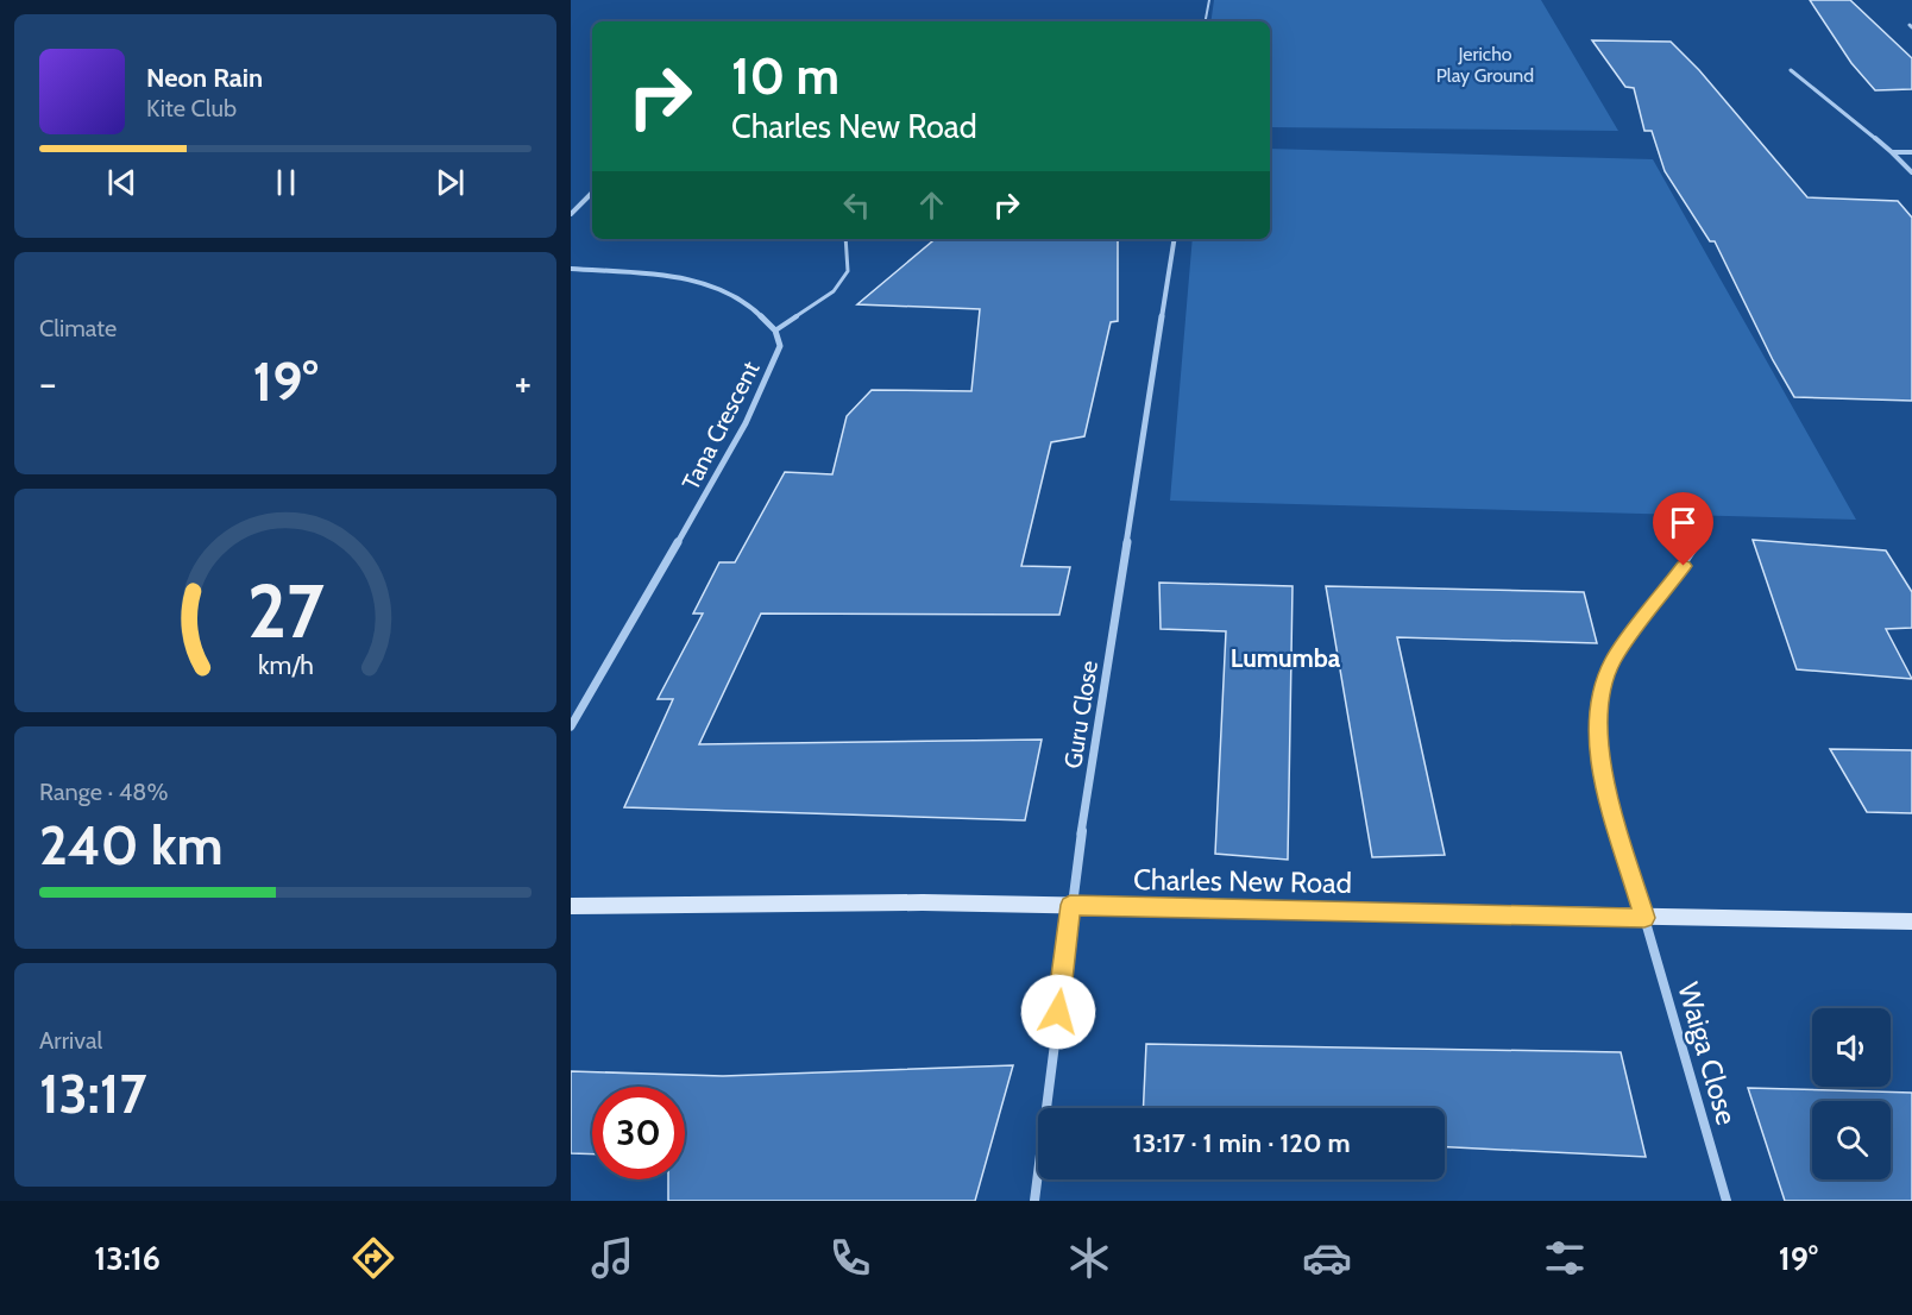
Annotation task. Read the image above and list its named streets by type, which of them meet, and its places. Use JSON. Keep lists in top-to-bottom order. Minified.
{"streets":{"street":["Tana Crescent","Guru Close","Charles New Road","Waiga Close"]},"crossings":[["Guru Close","Charles New Road"],["Charles New Road","Waiga Close"]],"districts":["Lumumba"],"parks":["Jericho Play Ground"],"page":{"turn":["10 m","Charles New Road"],"song":["Neon Rain","Kite Club"],"tile":["Climate",["Range · 48%","240 km"],["Arrival","13:17"]],"heat":["−","19°","+"],"limit":"30","trip":"13:17 · 1 min · 120 m","tabs":["13:16","19°"],"gauge":["27","km/h"]}}
